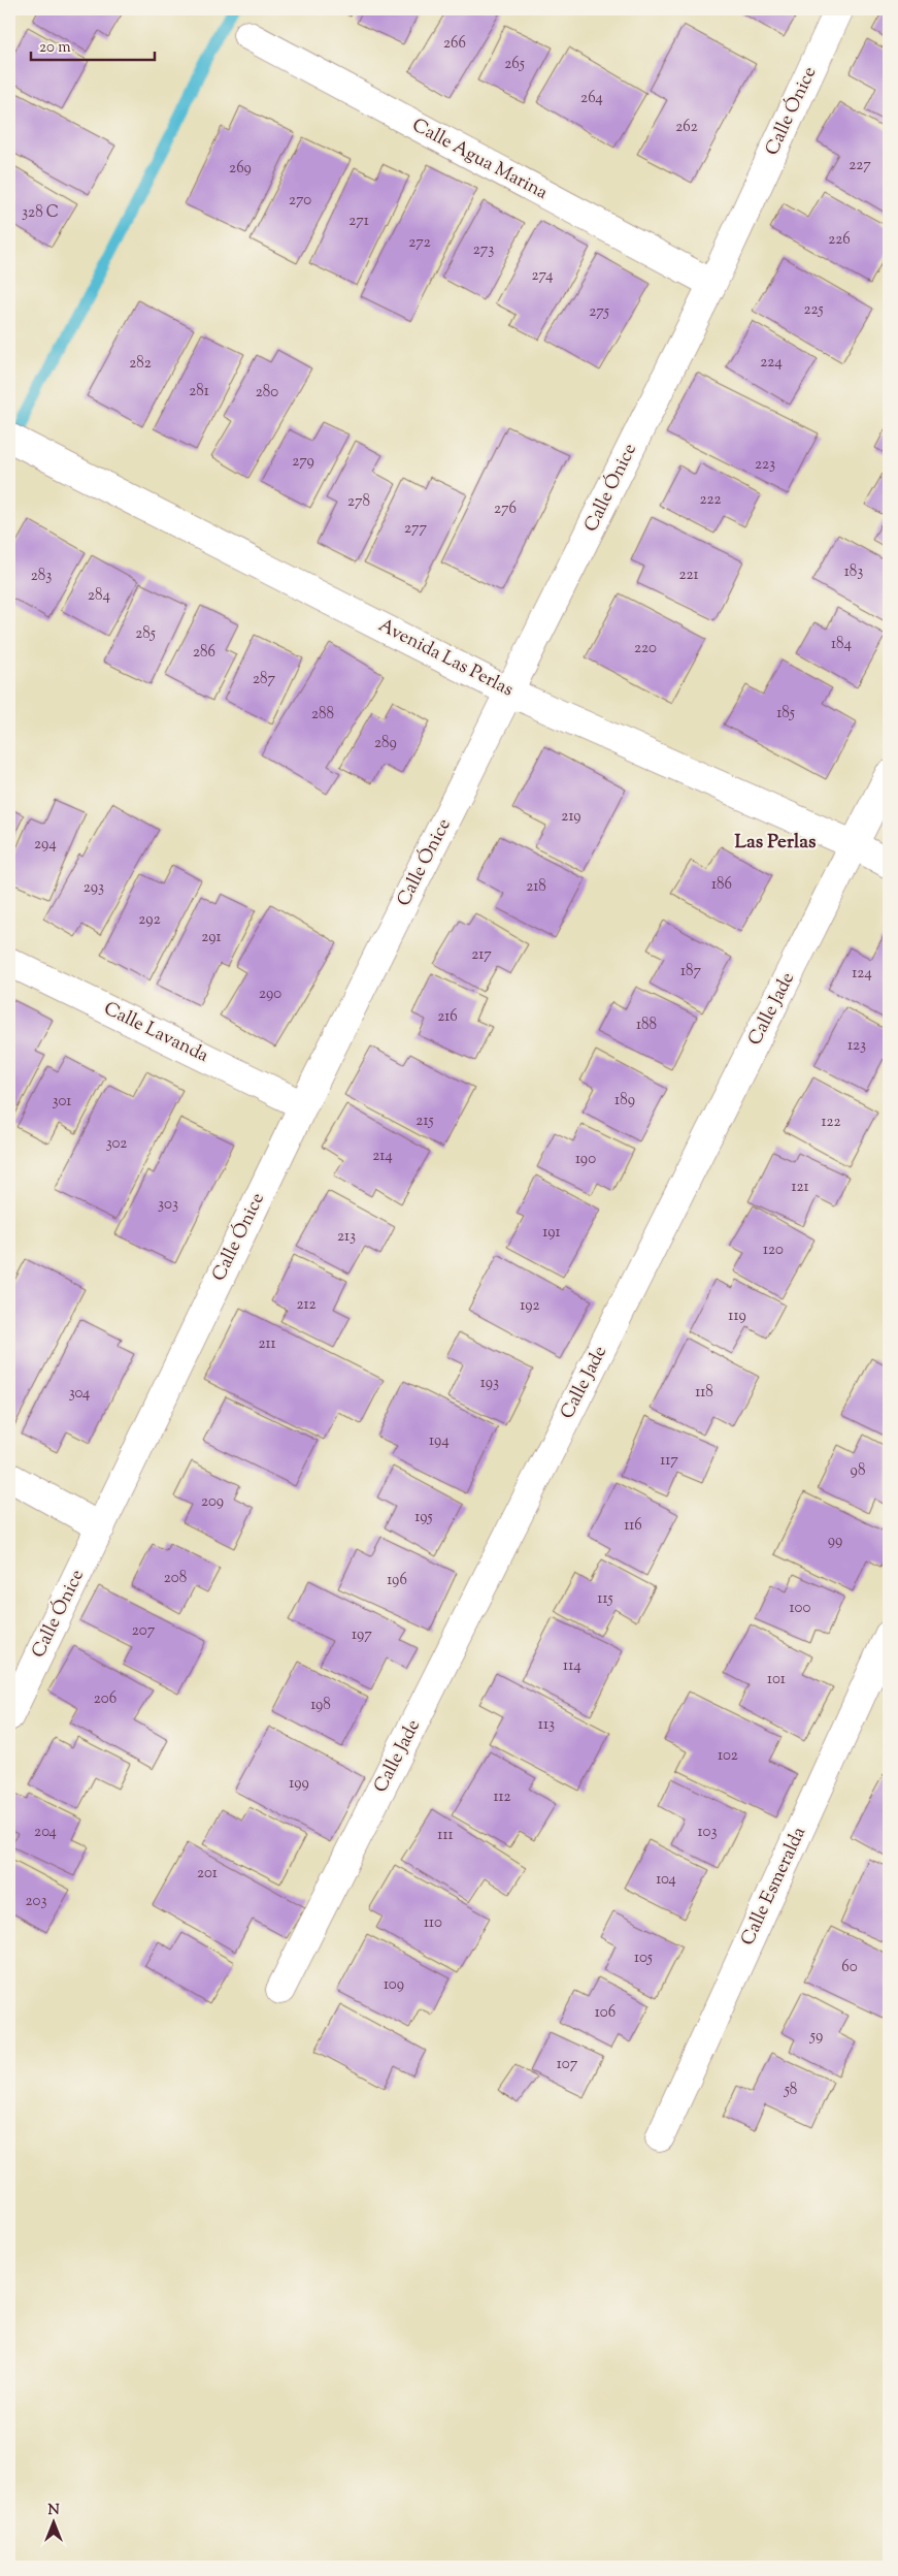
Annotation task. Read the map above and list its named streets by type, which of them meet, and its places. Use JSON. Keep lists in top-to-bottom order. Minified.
{"streets":{"street":["Calle Ónice","Calle Agua Marina","Avenida Las Perlas","Calle Jade","Calle Lavanda","Calle Esmeralda"]},"crossings":[["Calle Ónice","Calle Agua Marina"],["Calle Ónice","Avenida Las Perlas"],["Calle Ónice","Calle Lavanda"],["Avenida Las Perlas","Calle Jade"]],"districts":["Las Perlas"],"house_numbers":["266","265","264","262","227","269","270","328 C","271","226","272","273","274","225","275","224","282","281","280","279","223","222","278","276","277","183","221","283","284","285","184","220","286","287","185","288","289","219","294","186","218","293","292","291","217","187","124","290","216","188","123","189","301","215","122","302","214","190","121","303","191","213","120","212","192","119","211","193","118","304","194","117","98","209","195","116","99","208","196","115","100","207","197","114","101","206","198","113","102","199","112","204","103","111","201","104","203","110","105","60","109","106","59","107","58"],"scale_bar":"20 m","north":"top"}
